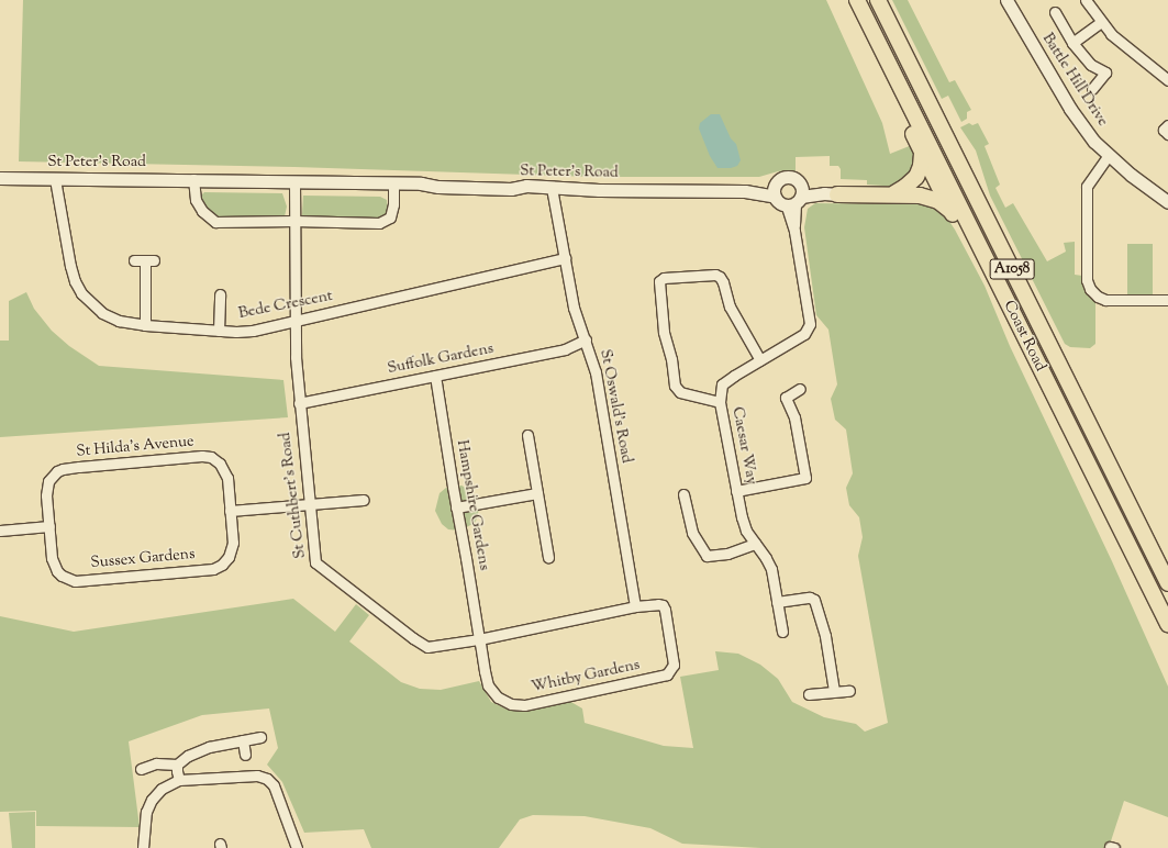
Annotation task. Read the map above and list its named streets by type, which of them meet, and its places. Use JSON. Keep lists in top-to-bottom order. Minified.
{"streets":{"highway":["A1058","Coast Road"],"street":["Battle Hill Drive","St Peter's Road","Bede Crescent","Suffolk Gardens","St Oswald's Road","Caesar Way","St Hilda's Avenue","St Cuthbert's Road","Hampshire Gardens","Sussex Gardens","Whitby Gardens"]},"crossings":[["St Peter's Road","Bede Crescent"],["St Peter's Road","St Oswald's Road"],["St Peter's Road","Caesar Way"],["St Peter's Road","St Cuthbert's Road"],["Bede Crescent","St Oswald's Road"],["Bede Crescent","St Cuthbert's Road"],["Suffolk Gardens","St Oswald's Road"],["Suffolk Gardens","St Cuthbert's Road"],["Suffolk Gardens","Hampshire Gardens"],["St Oswald's Road","St Cuthbert's Road"],["St Hilda's Avenue","Sussex Gardens"],["St Cuthbert's Road","Hampshire Gardens"],["St Cuthbert's Road","Whitby Gardens"],["Hampshire Gardens","Whitby Gardens"]]}
